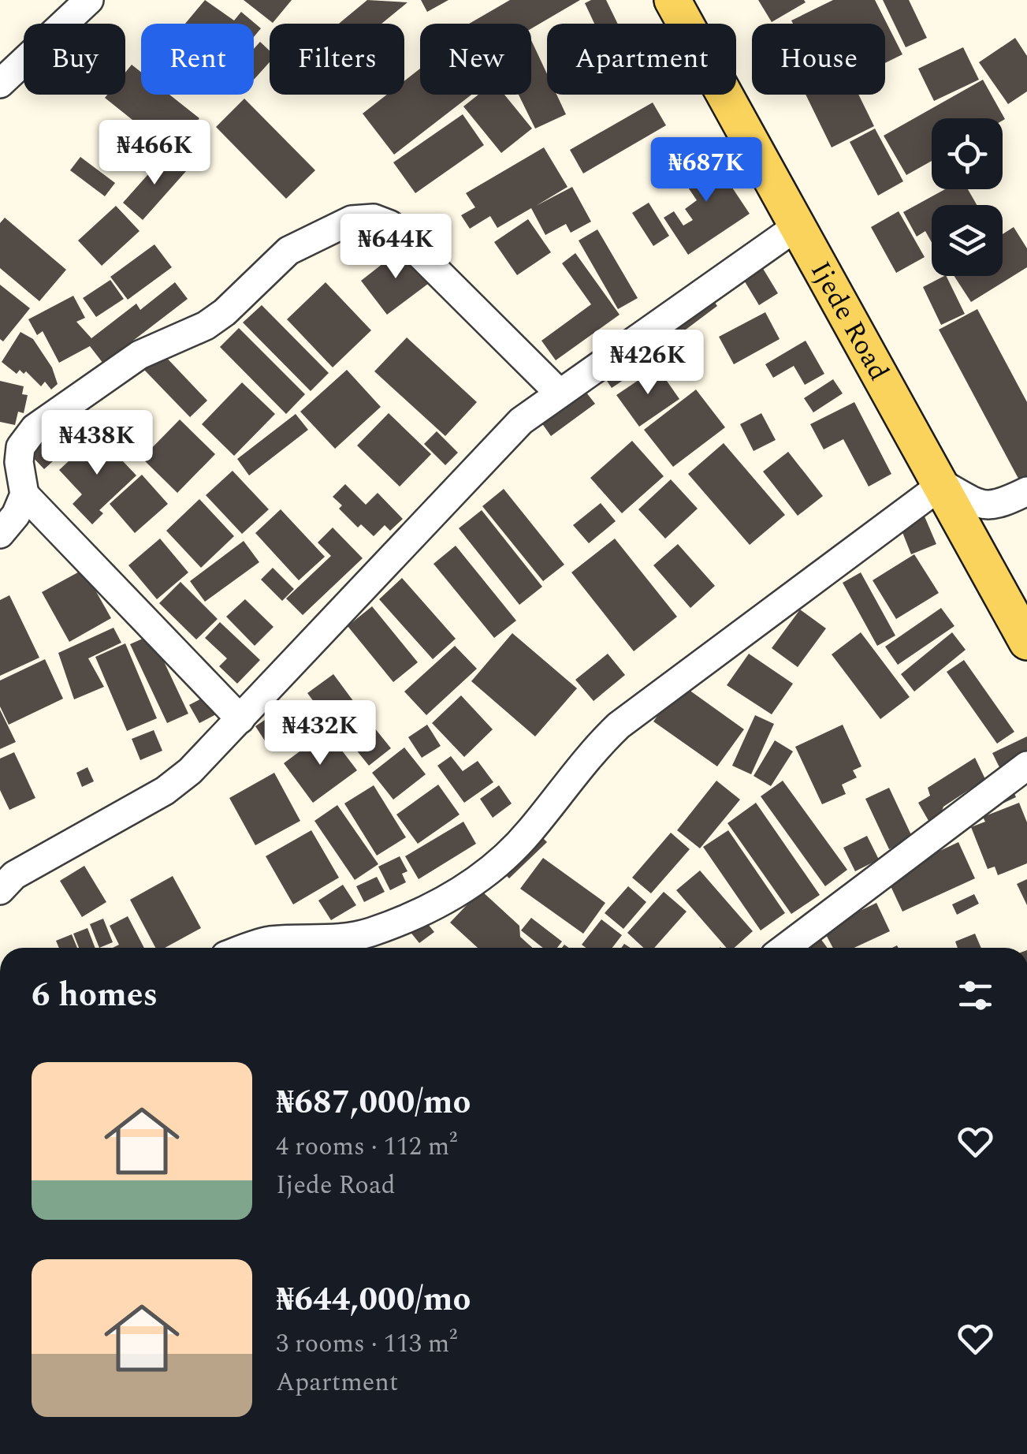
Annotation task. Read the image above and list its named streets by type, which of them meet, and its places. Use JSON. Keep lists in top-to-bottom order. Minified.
{"streets":{"main road":["Ijede Road"]},"page":{"chip":["Buy","Rent","Filters","New","Apartment","House"],"price":["₦466K","₦687K","₦644K","₦426K","₦438K","₦432K"],"heading":"6 homes","list":[{"name":"₦687,000/mo","note":"4 rooms · 112 m² · Ijede Road"},{"name":"₦644,000/mo","note":"3 rooms · 113 m² · Apartment"}]}}
